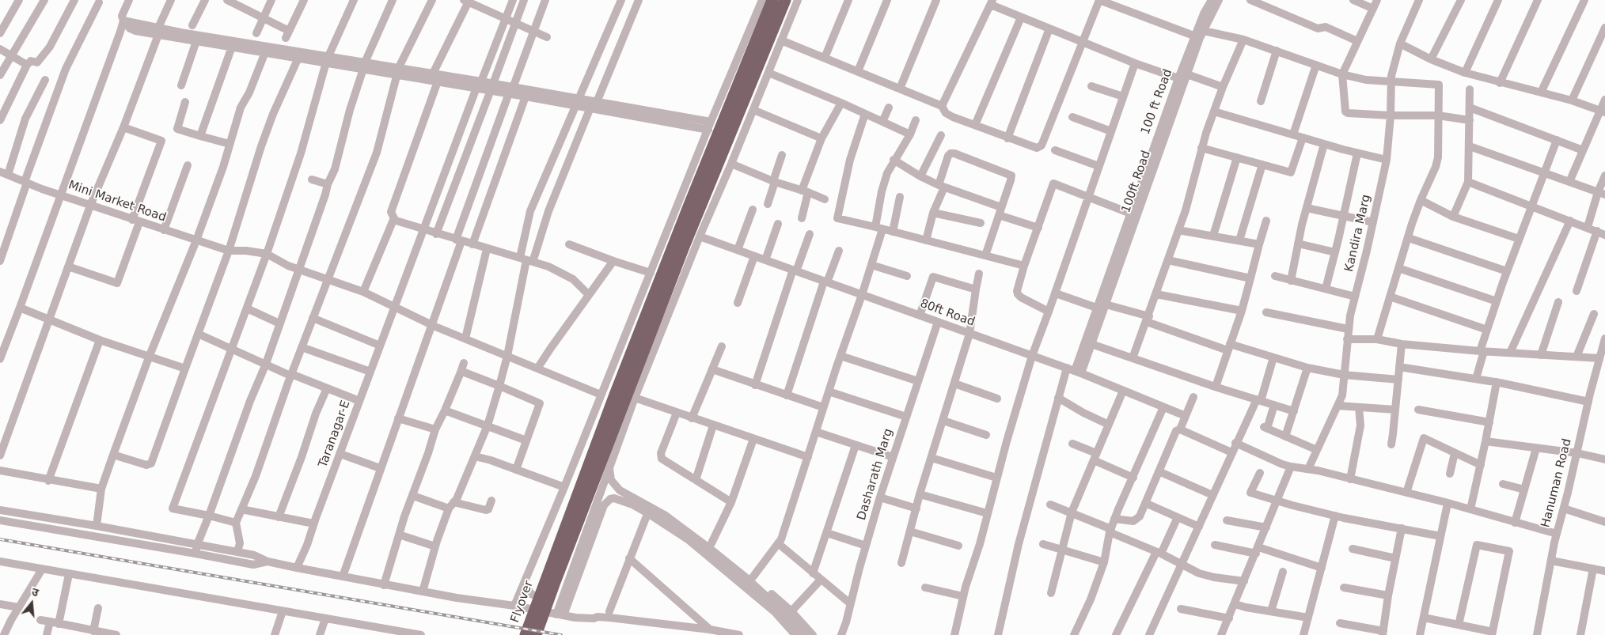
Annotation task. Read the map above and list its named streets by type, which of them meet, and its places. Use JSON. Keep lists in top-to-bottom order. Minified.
{"streets":{"highway":["Flyover"],"street":["100 ft Road","100ft Road","Mini Market Road","Kandira Marg","80ft Road","Taranagar-E","Dasharath Marg","Hanuman Road"]},"crossings":[["100 ft Road","100ft Road"],["100 ft Road","80ft Road"],["80ft Road","Dasharath Marg"]],"north":"top"}
